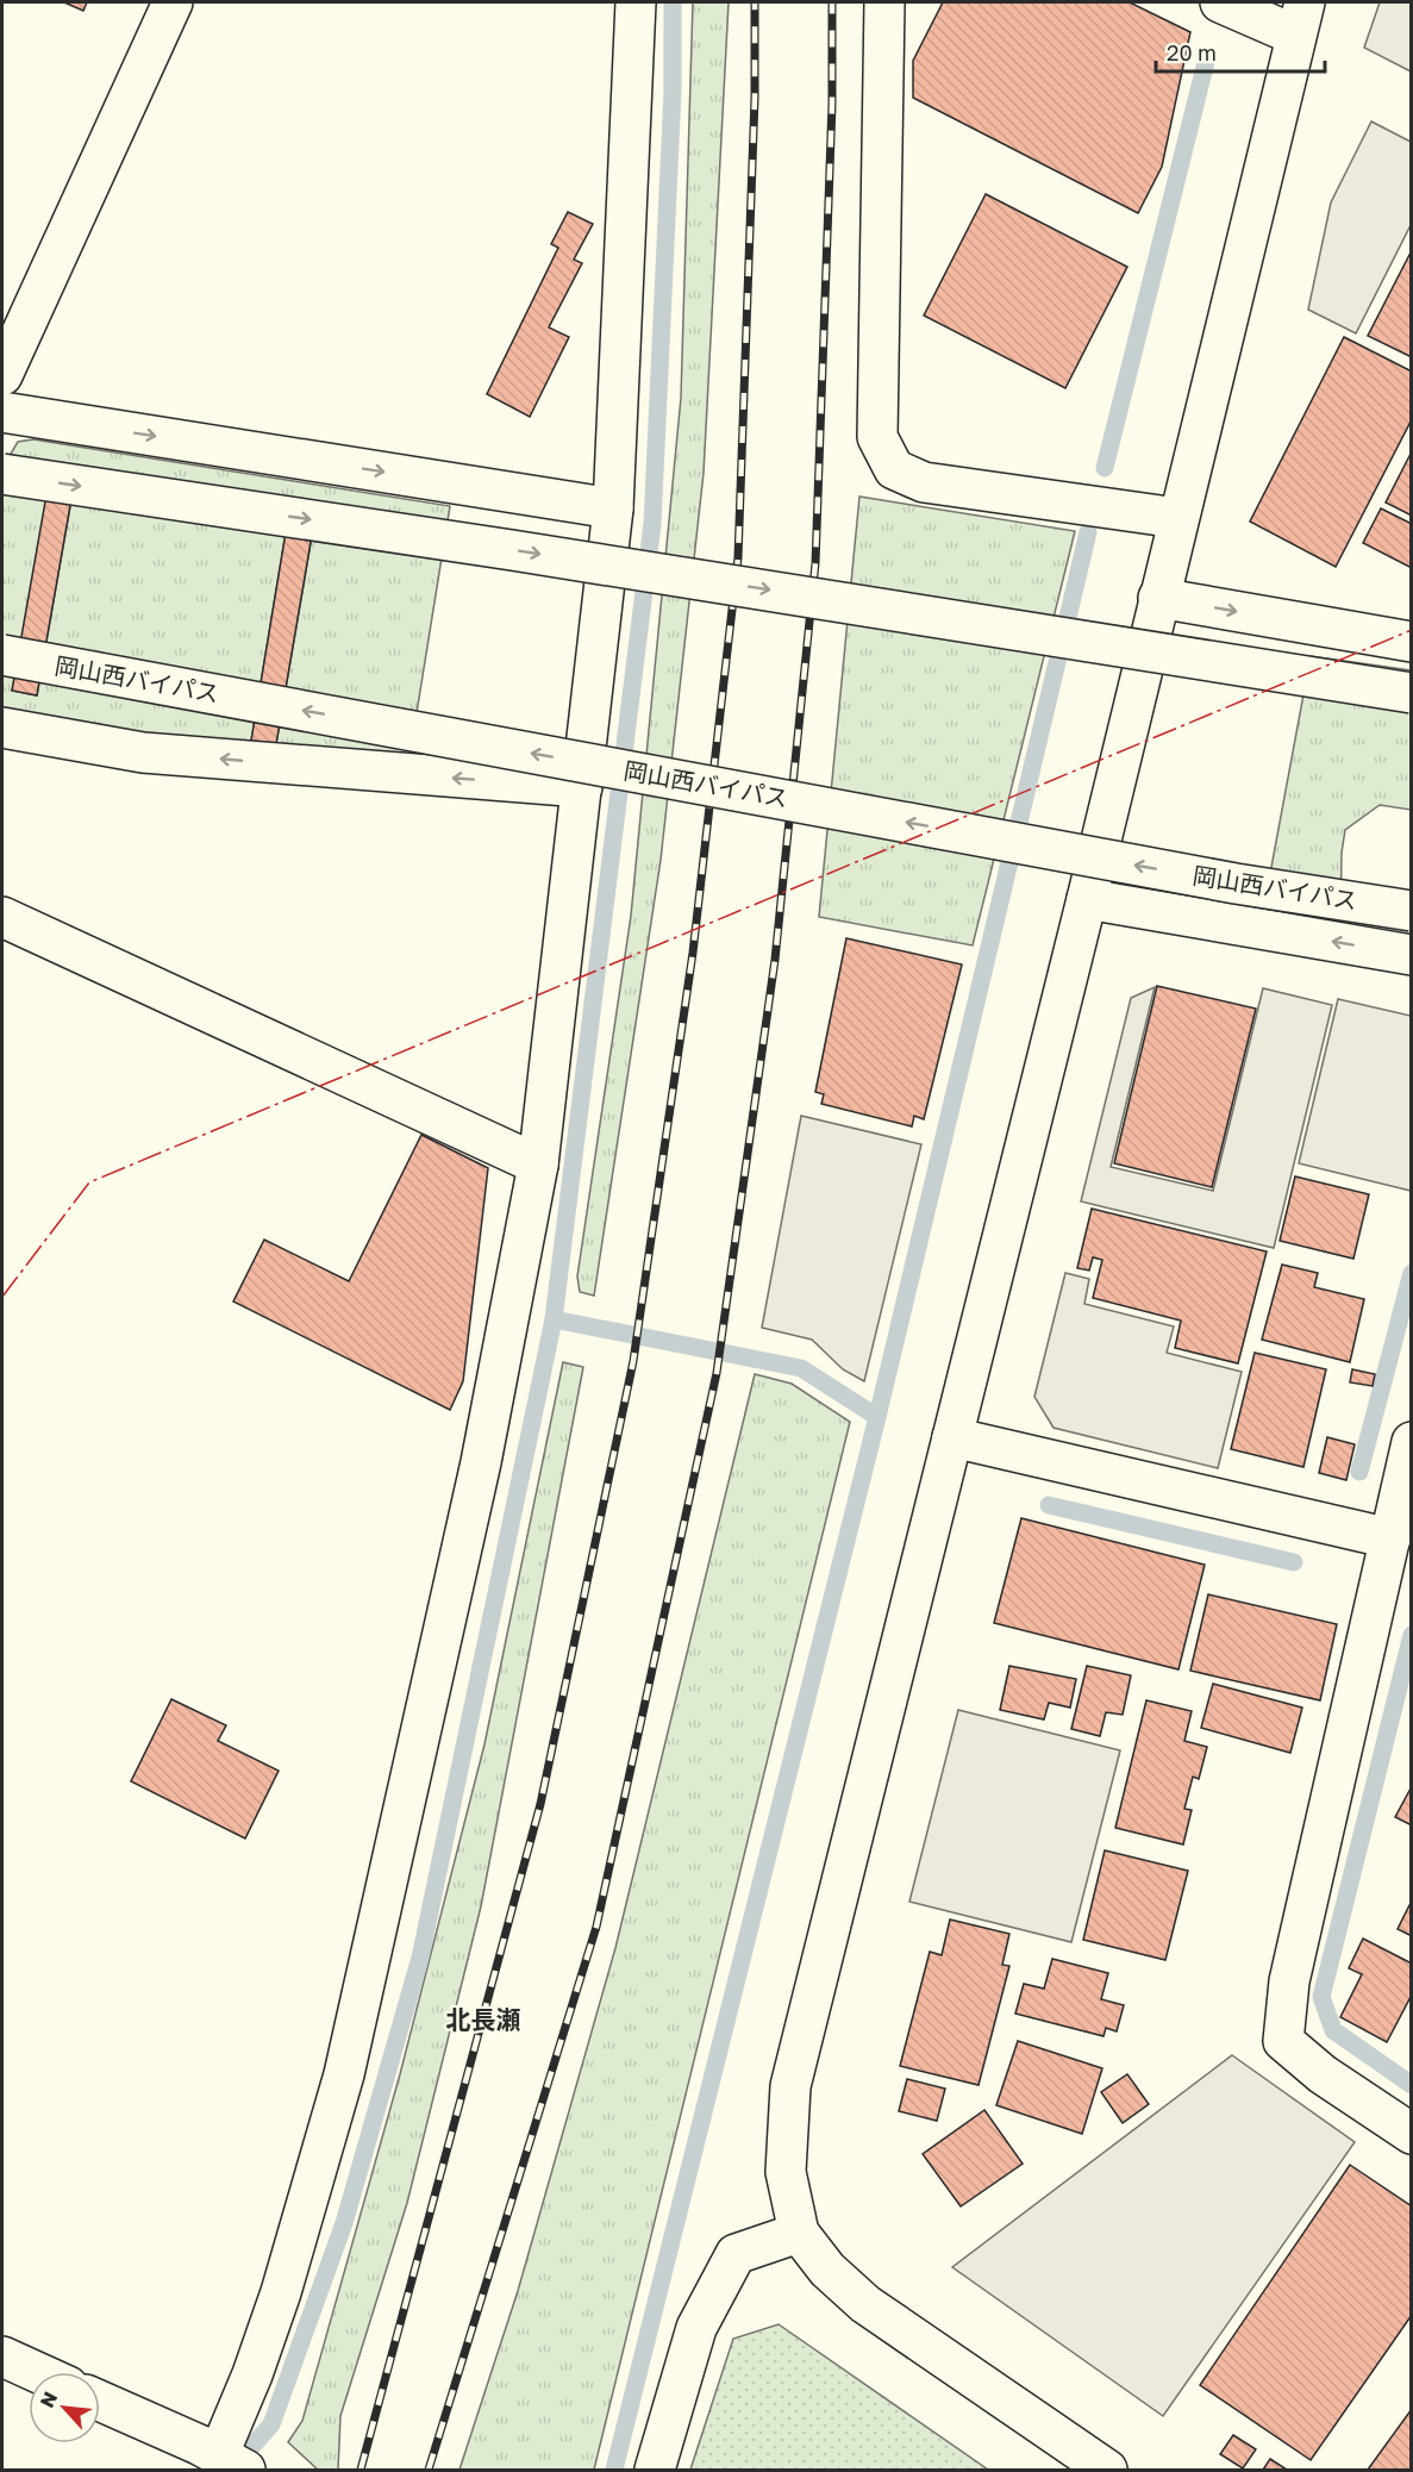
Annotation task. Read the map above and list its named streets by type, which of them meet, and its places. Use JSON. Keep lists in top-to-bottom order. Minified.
{"streets":{"main road":["岡山西バイパス"]},"districts":["北長瀬"],"scale_bar":"20 m","north":"top left"}
